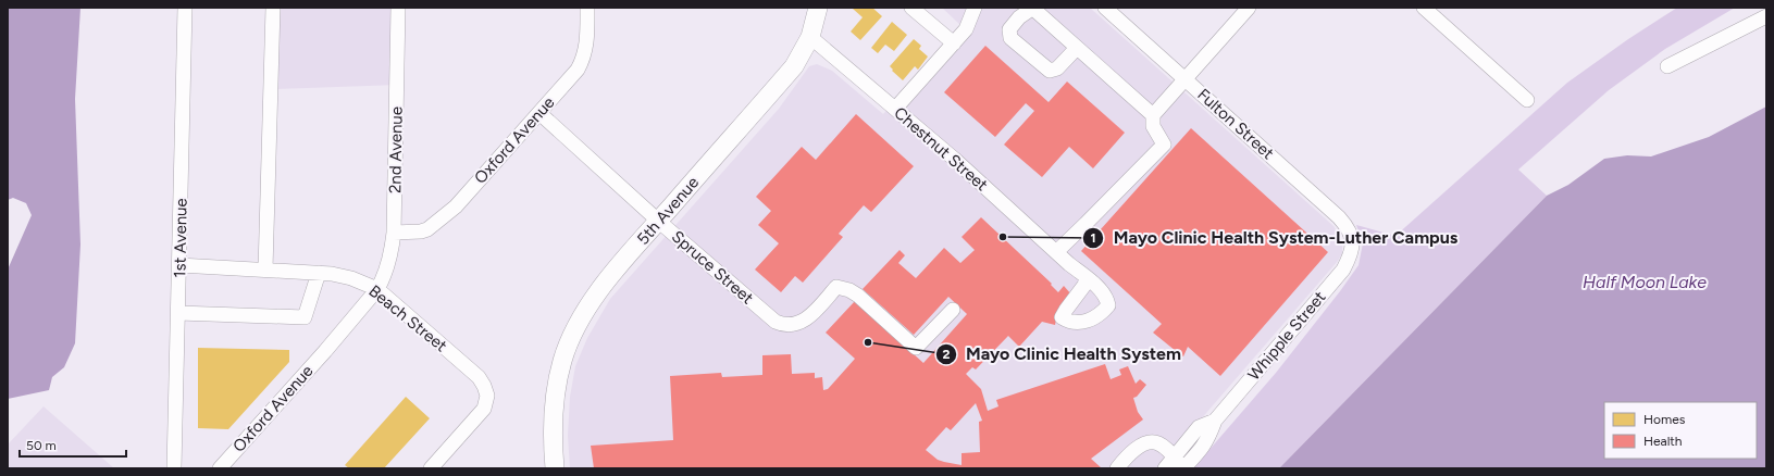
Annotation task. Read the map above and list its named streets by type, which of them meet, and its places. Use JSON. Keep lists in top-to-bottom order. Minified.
{"streets":{"main road":["5th Avenue"],"street":["Fulton Street","Oxford Avenue","Chestnut Street","2nd Avenue","1st Avenue","Spruce Street","Beach Street","Whipple Street"]},"crossings":[["Fulton Street","Whipple Street"],["Oxford Avenue","2nd Avenue"],["Oxford Avenue","Spruce Street"],["Oxford Avenue","Beach Street"],["Chestnut Street","5th Avenue"],["2nd Avenue","Beach Street"],["5th Avenue","Spruce Street"],["1st Avenue","Beach Street"]],"water":["Half Moon Lake"],"places":["Mayo Clinic Health System-Luther Campus","Mayo Clinic Health System"],"legend":["Homes","Health"],"scale_bar":"50 m"}
